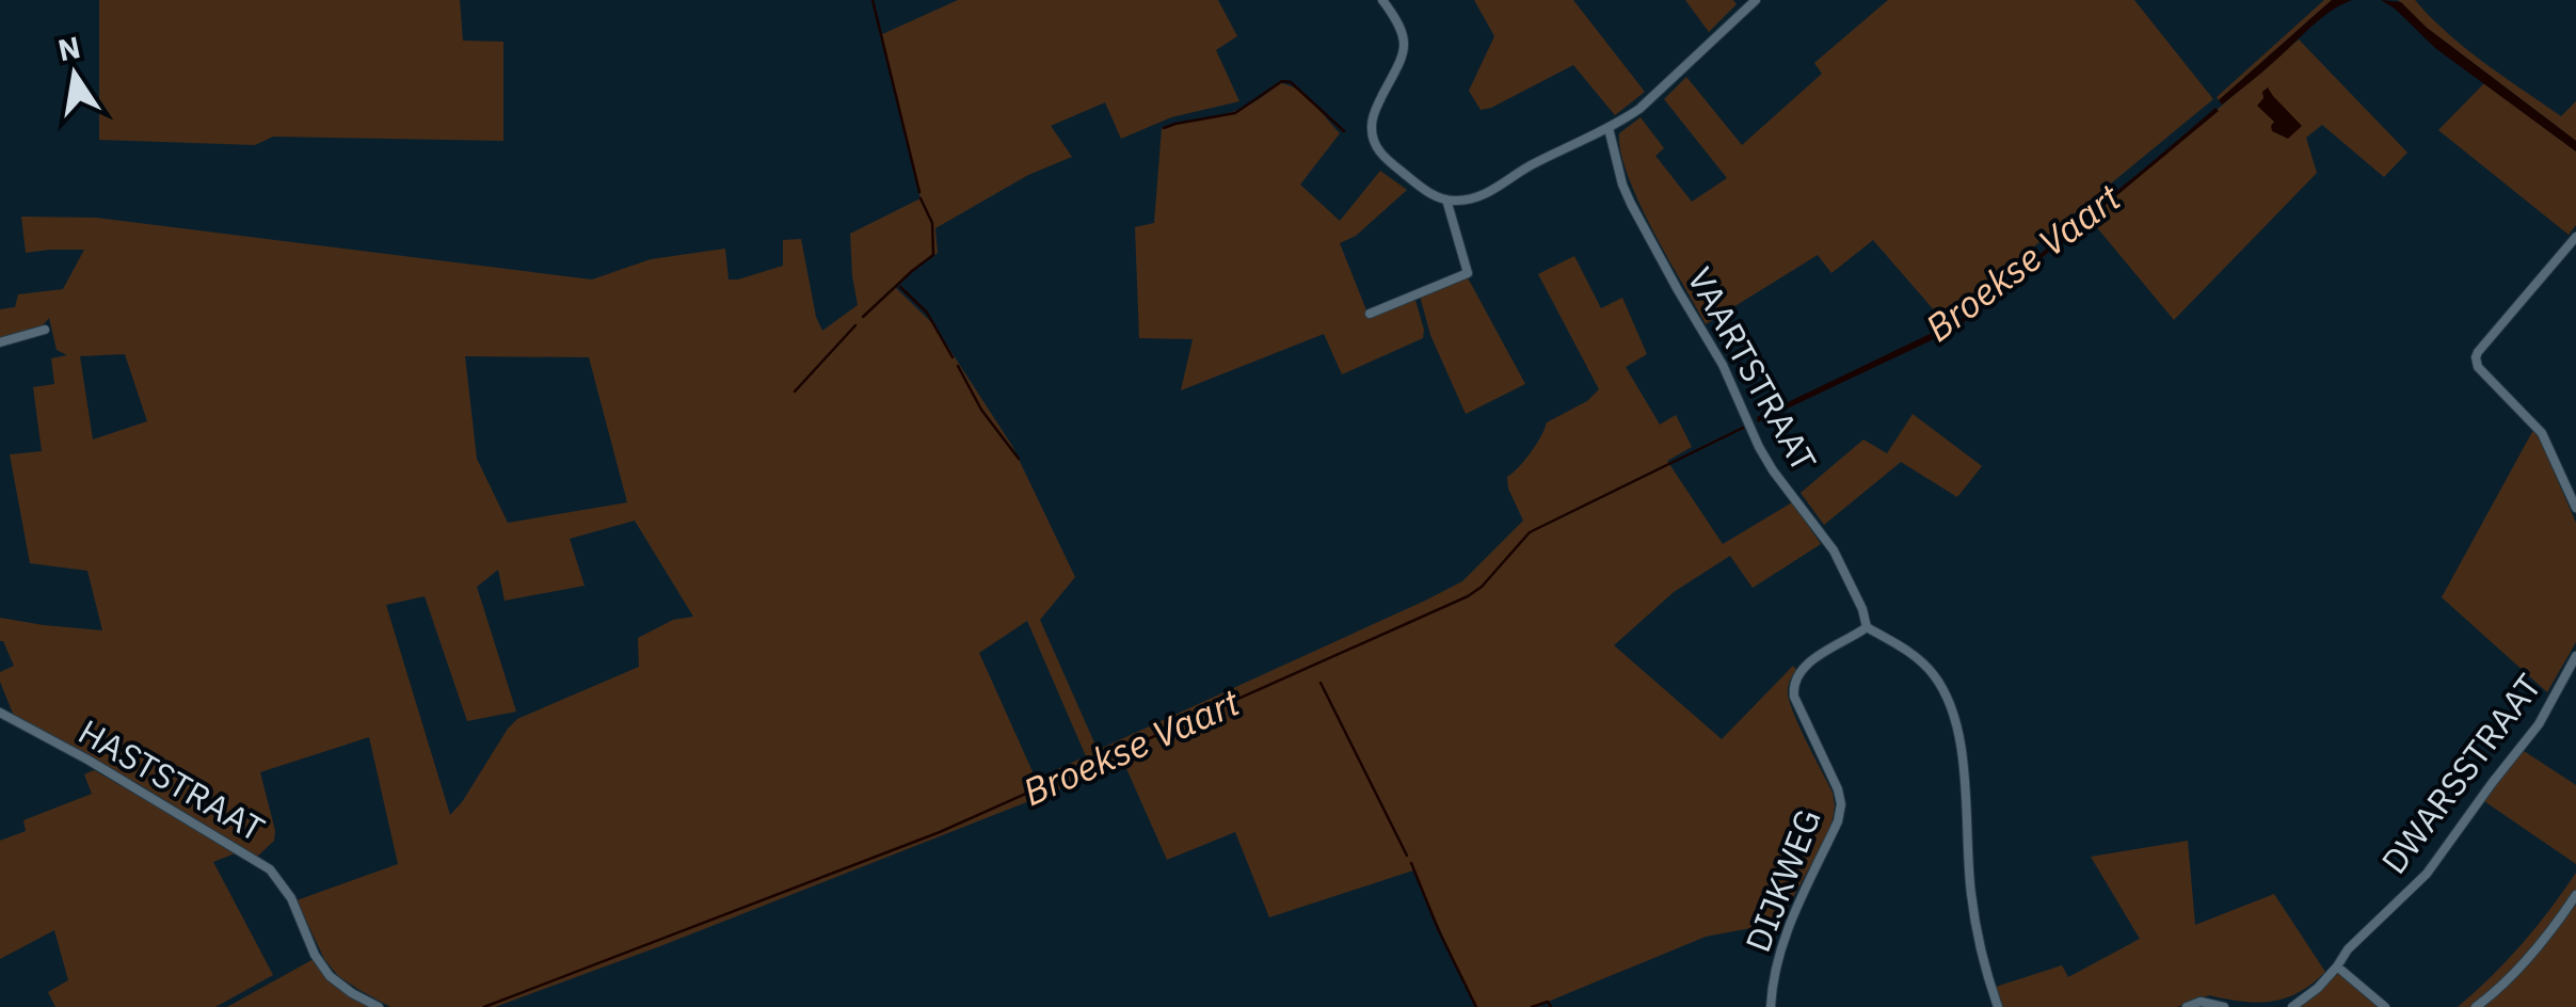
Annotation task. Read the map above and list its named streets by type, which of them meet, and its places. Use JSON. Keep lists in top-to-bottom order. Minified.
{"streets":{"street":["VAARTSTRAAT","DWARSSTRAAT","HASTSTRAAT","DIJKWEG"]},"crossings":[["VAARTSTRAAT","DIJKWEG"]],"water":["Broekse Vaart"],"north":"top"}
